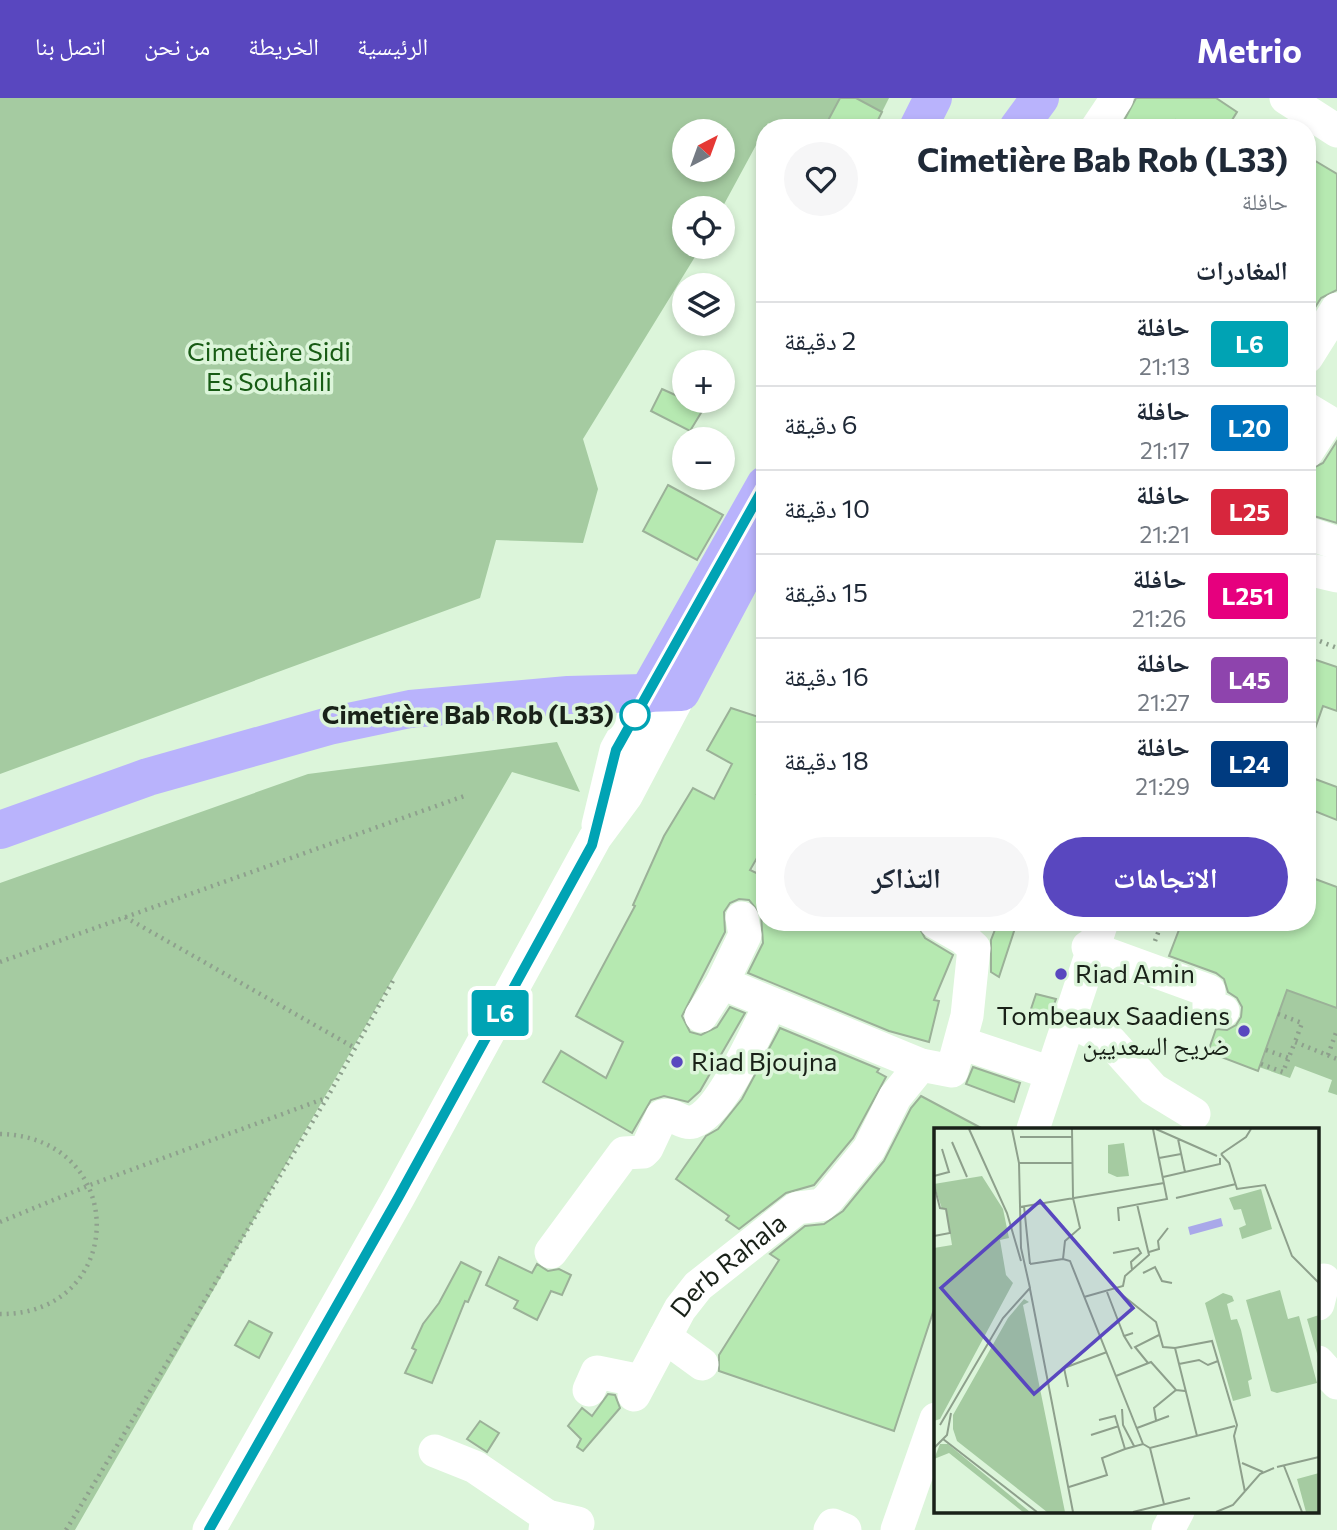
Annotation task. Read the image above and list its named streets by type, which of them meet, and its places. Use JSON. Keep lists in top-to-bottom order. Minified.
{"streets":{"street":["Derb Rahala"]},"parks":["Cimetière Sidi Es Souhaili"],"places":["Cimetière Bab Rob (L33)","Riad Amin","Tombeaux Saadiens ضريح السعديين","Riad Bjoujna"],"lines":["bus line L6"],"north":"top right","page":{"header":"Metrio","nav":["الرئيسية","الخريطة","من نحن","اتصل بنا"],"on_map":"L6","map_buttons":["+","−"],"heading":[["Cimetière Bab Rob (L33)","حافلة"],"المغادرات"],"list":[{"mark":"L6","name":"حافلة","note":"21:13","value":"2 دقيقة"},{"mark":"L20","name":"حافلة","note":"21:17","value":"6 دقيقة"},{"mark":"L25","name":"حافلة","note":"21:21","value":"10 دقيقة"},{"mark":"L251","name":"حافلة","note":"21:26","value":"15 دقيقة"},{"mark":"L45","name":"حافلة","note":"21:27","value":"16 دقيقة"},{"mark":"L24","name":"حافلة","note":"21:29","value":"18 دقيقة"}],"buttons":["الاتجاهات","التذاكر"]}}
